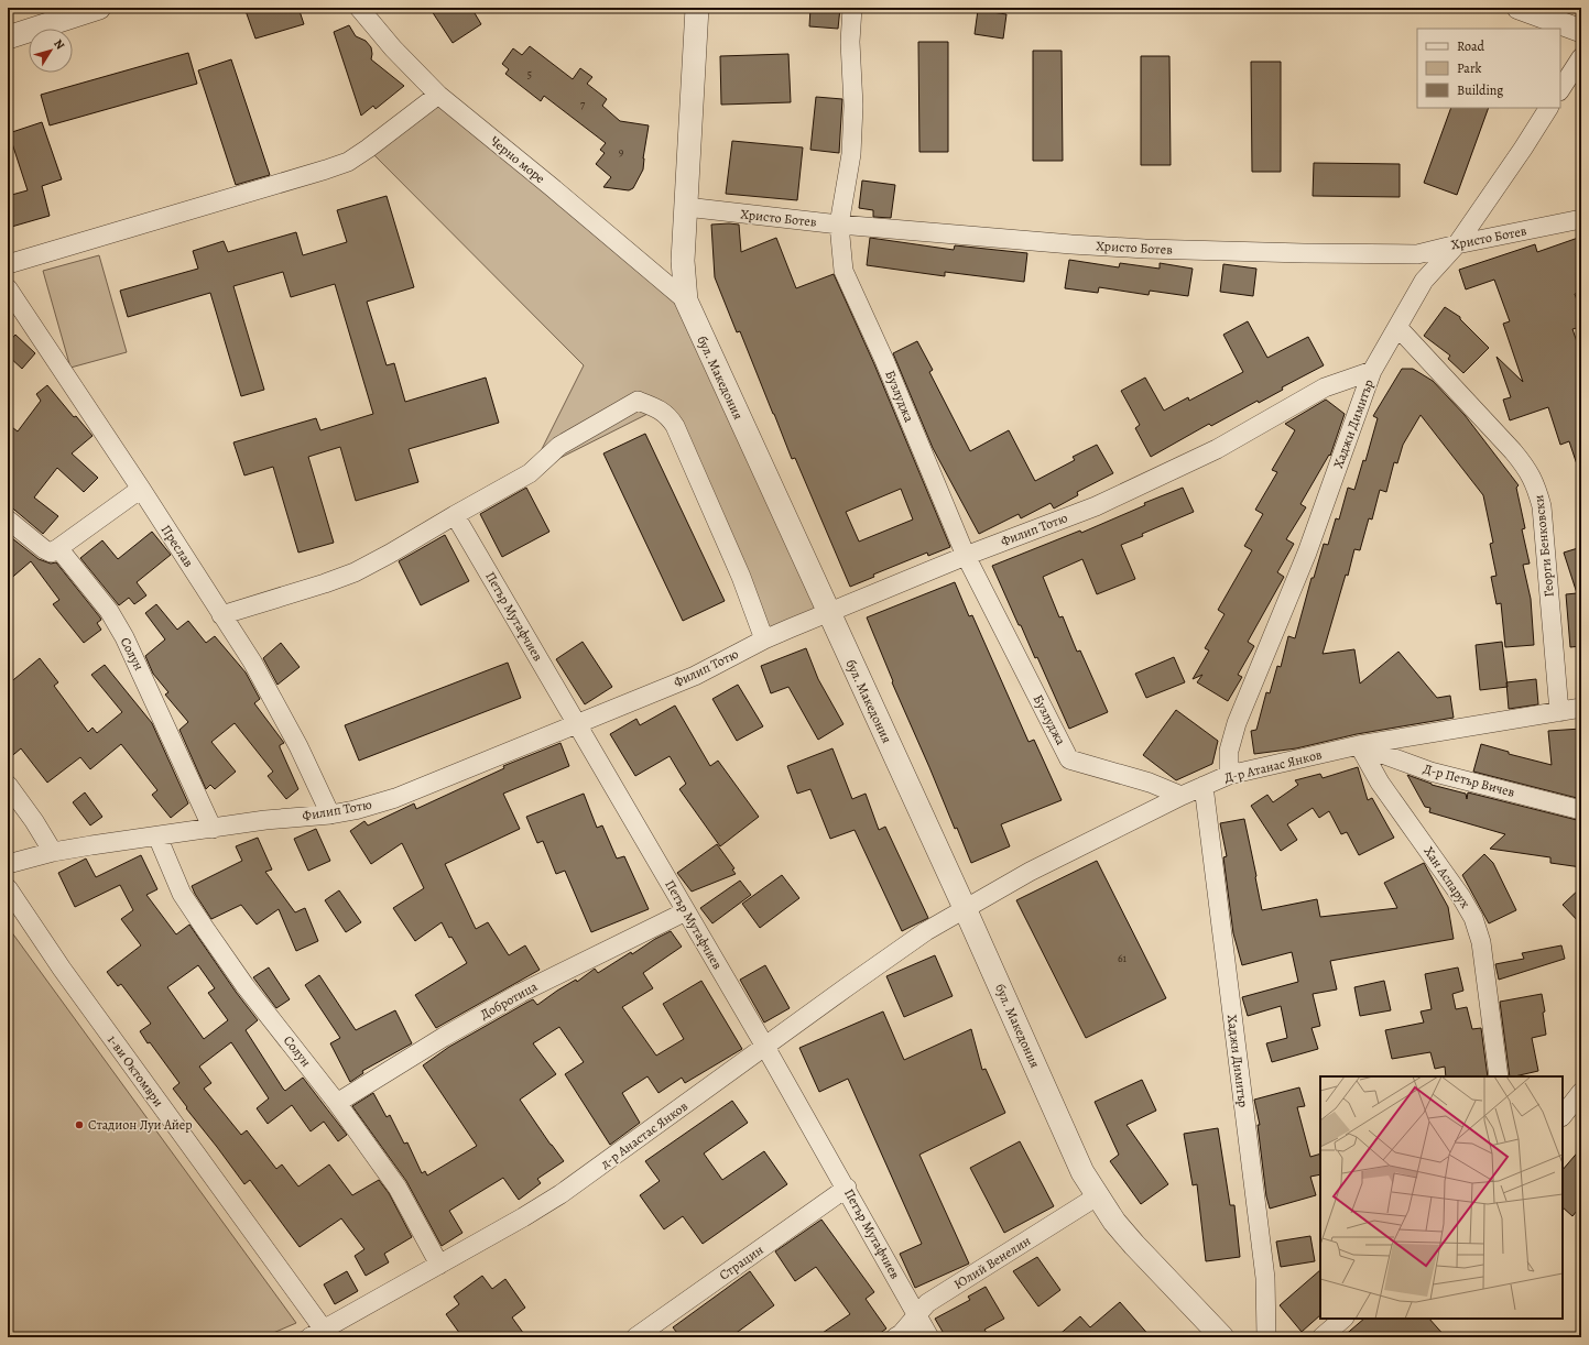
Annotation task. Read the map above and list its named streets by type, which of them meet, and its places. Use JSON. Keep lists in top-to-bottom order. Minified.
{"streets":{"street":["Черно море","Христо Ботев","бул. Македония","Бузлуджа","Хаджи Димитър","Филип Тотю","Преслав","Георги Бенковски","Петър Мутафчиев","Солун","Д-р Атанас Янков","Д-р Петър Вичев","Хан Аспарух","Добротица","1-ви Октомври","д-р Анастас Янков","Страцин","Юлий Венелин"]},"crossings":[["Черно море","бул. Македония"],["Христо Ботев","бул. Македония"],["Христо Ботев","Бузлуджа"],["Христо Ботев","Хаджи Димитър"],["бул. Македония","Филип Тотю"],["бул. Македония","Д-р Атанас Янков"],["бул. Македония","д-р Анастас Янков"],["бул. Македония","Юлий Венелин"],["Бузлуджа","Филип Тотю"],["Бузлуджа","Д-р Атанас Янков"],["Хаджи Димитър","Филип Тотю"],["Хаджи Димитър","Георги Бенковски"],["Хаджи Димитър","Д-р Атанас Янков"],["Филип Тотю","Преслав"],["Филип Тотю","Петър Мутафчиев"],["Филип Тотю","Солун"],["Георги Бенковски","Д-р Атанас Янков"],["Петър Мутафчиев","Добротица"],["Петър Мутафчиев","д-р Анастас Янков"],["Петър Мутафчиев","Страцин"],["Петър Мутафчиев","Юлий Венелин"],["Солун","Добротица"],["Солун","д-р Анастас Янков"],["Д-р Атанас Янков","Д-р Петър Вичев"],["Д-р Атанас Янков","Хан Аспарух"],["Д-р Атанас Янков","д-р Анастас Янков"],["Д-р Петър Вичев","Хан Аспарух"],["1-ви Октомври","д-р Анастас Янков"]],"places":["Стадион Луи Айер"],"house_numbers":["5","7","9","61"],"legend":["Road","Park","Building"],"north":"top right"}
